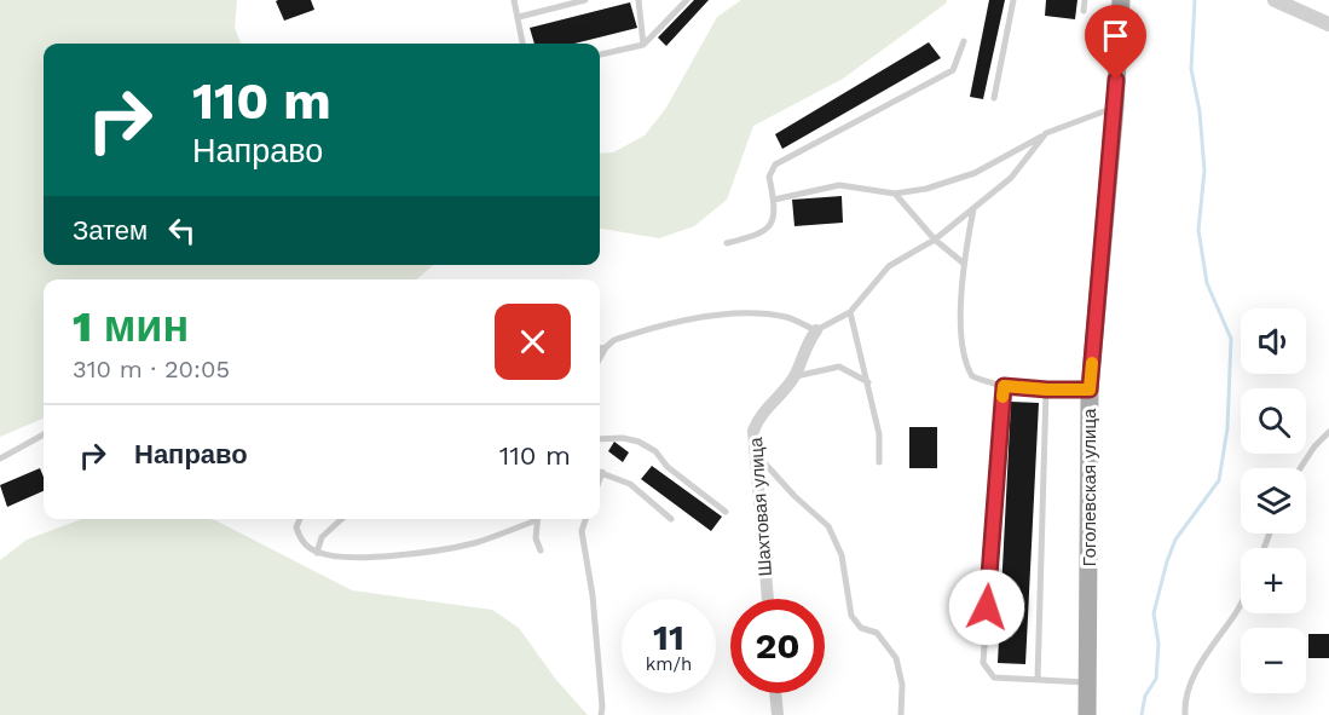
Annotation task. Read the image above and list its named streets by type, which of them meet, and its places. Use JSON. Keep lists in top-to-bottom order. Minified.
{"streets":{"main road":["Гоголевская улица"],"street":["Шахтовая улица"]},"page":{"turn":["110 m","Направо"],"then":"Затем","heading":["1 мин","310 m · 20:05"],"map_buttons":["+","−"],"list":[{"name":"Направо","value":"110 m"}],"speed":"11 km/h","limit":"20"}}
